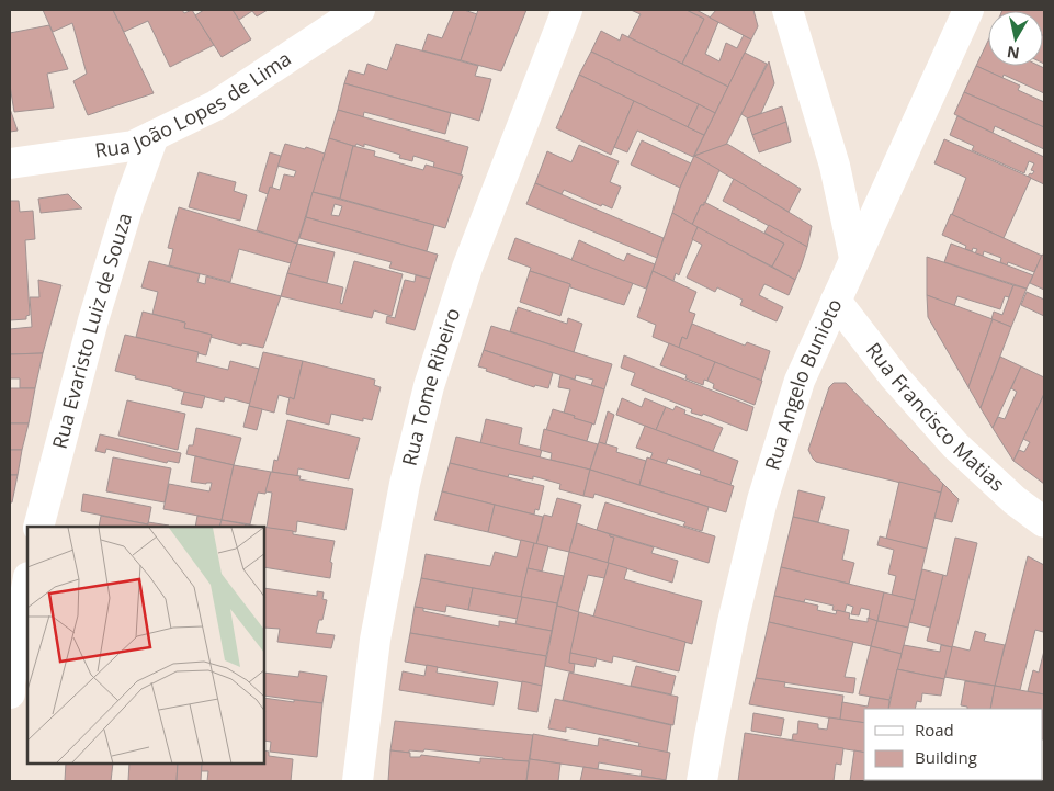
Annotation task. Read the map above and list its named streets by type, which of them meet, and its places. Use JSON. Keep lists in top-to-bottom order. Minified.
{"streets":{"street":["Rua João Lopes de Lima","Rua Evaristo Luiz de Souza","Rua Angelo Bunioto","Rua Tome Ribeiro","Rua Francisco Matias"]},"crossings":[["Rua João Lopes de Lima","Rua Evaristo Luiz de Souza"],["Rua Angelo Bunioto","Rua Francisco Matias"]],"legend":["Road","Building"],"north":"bottom"}
